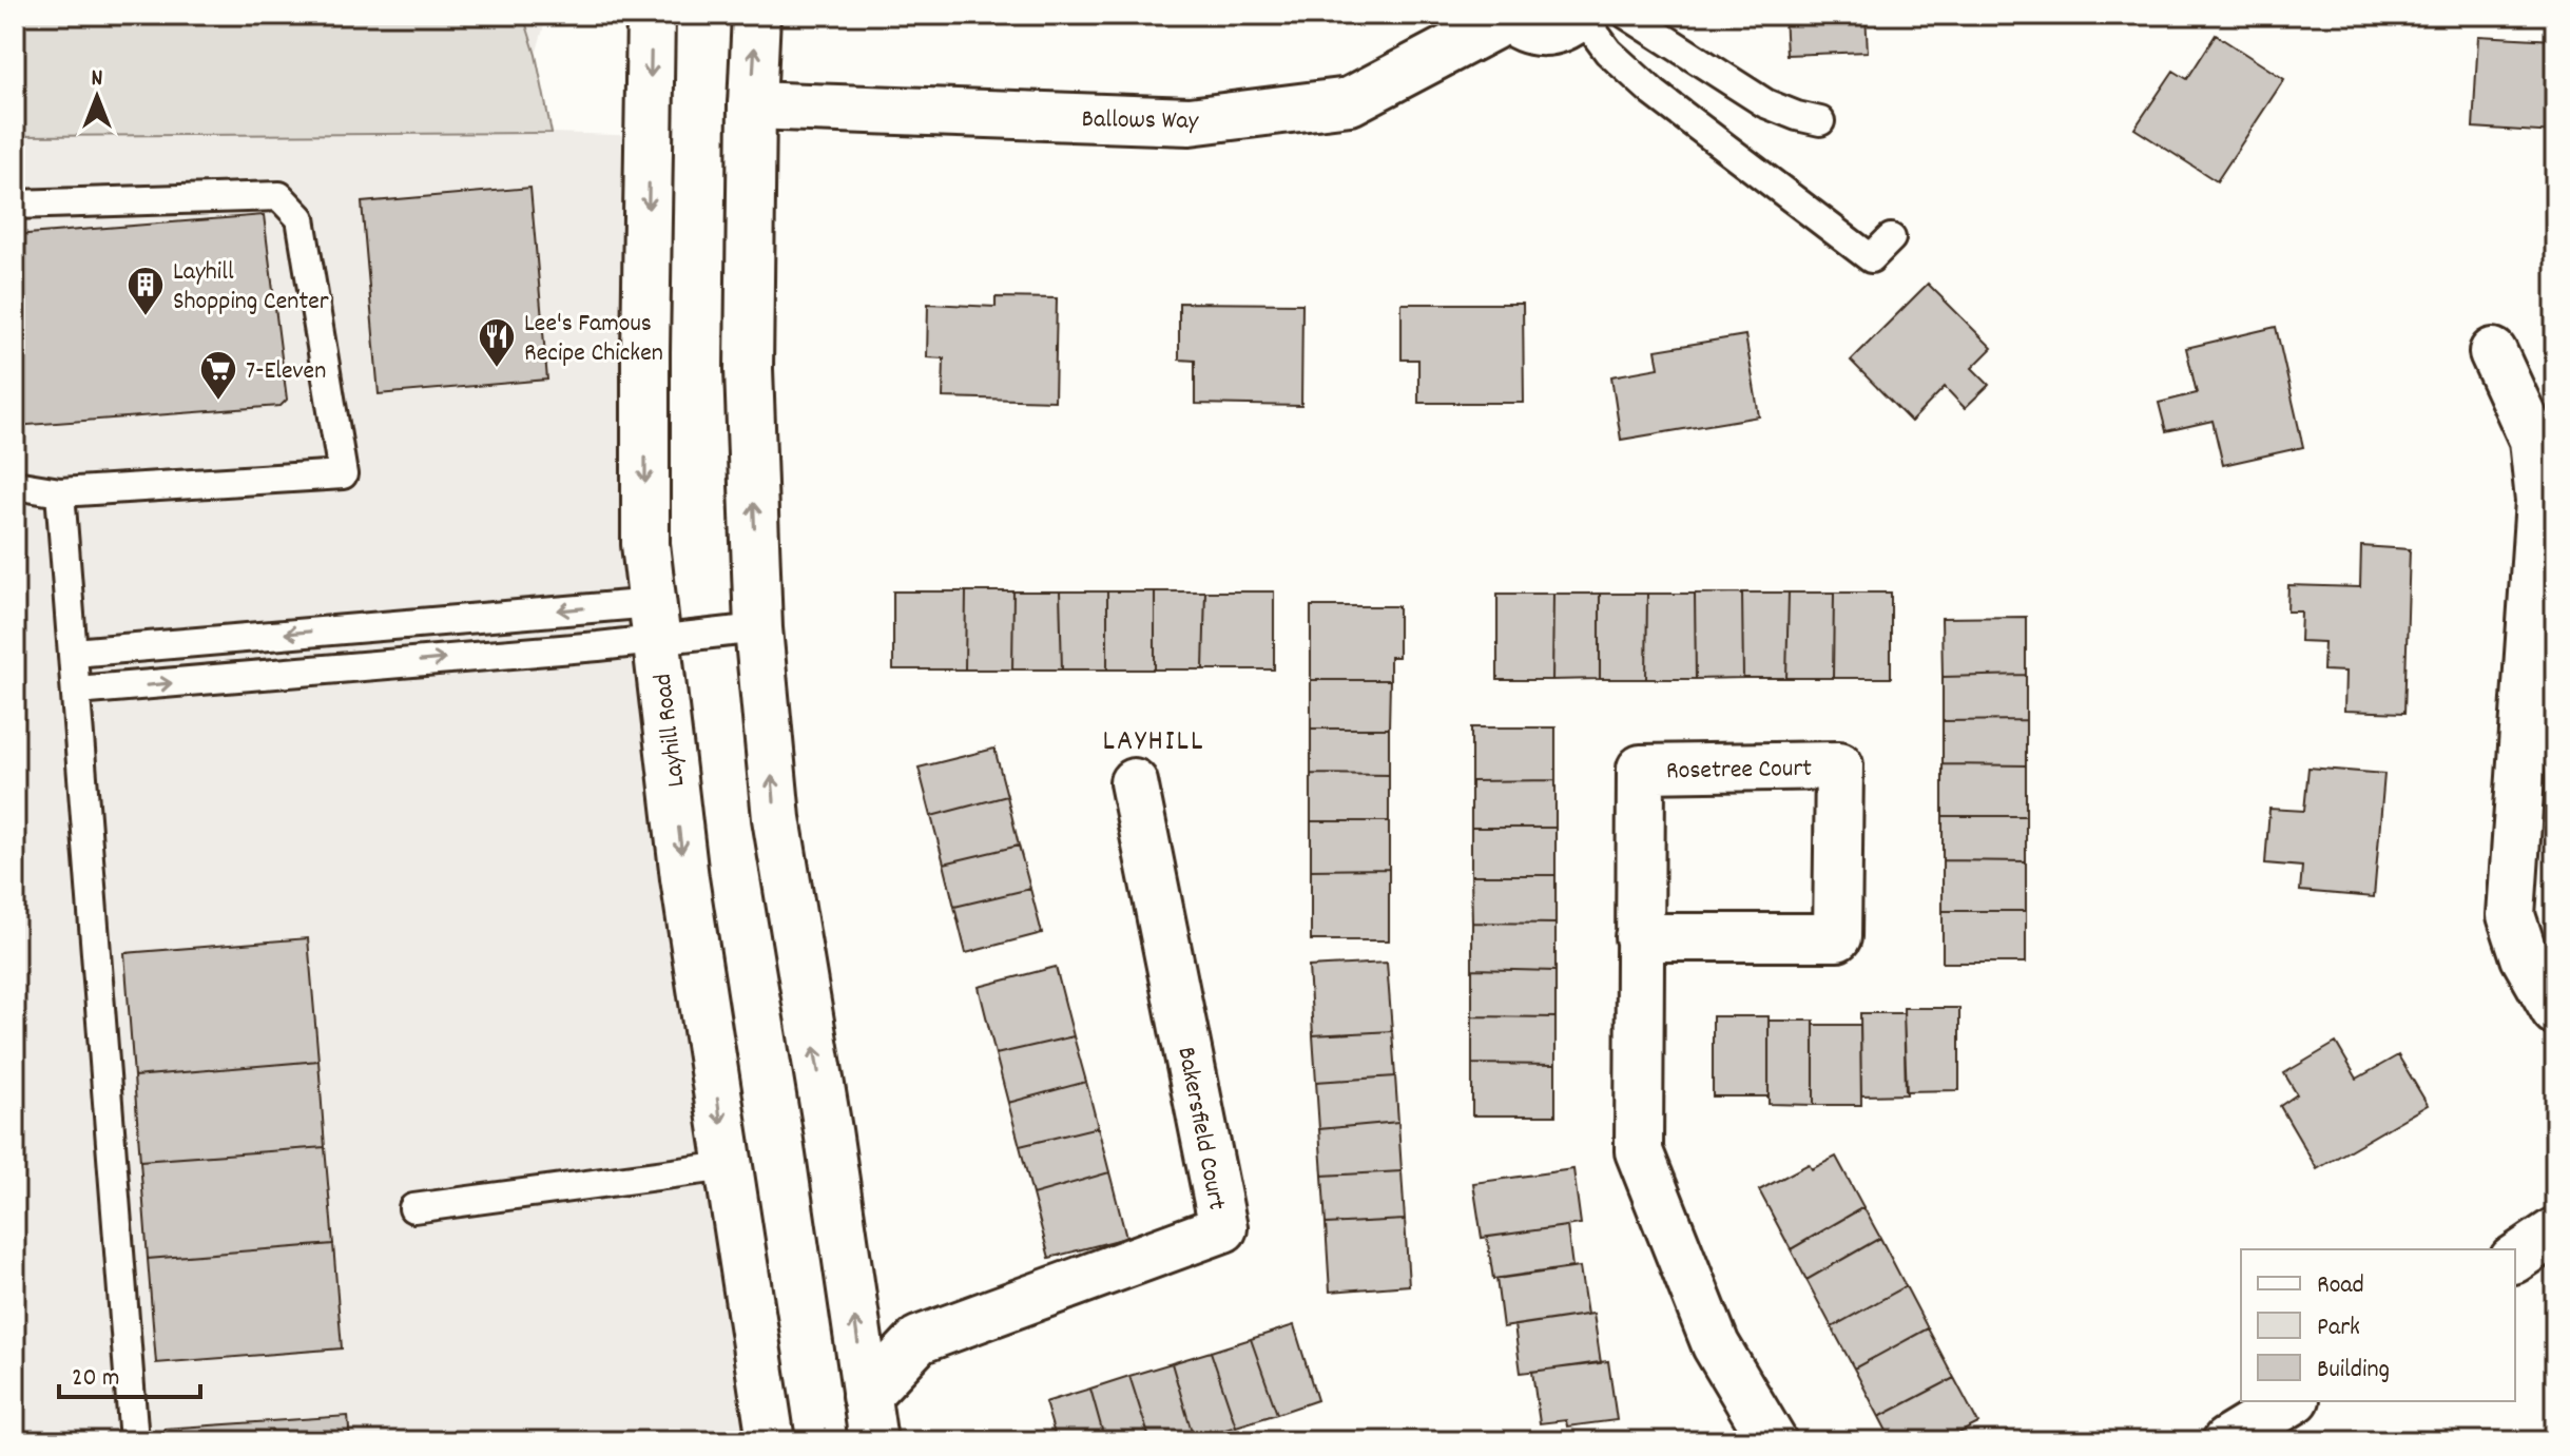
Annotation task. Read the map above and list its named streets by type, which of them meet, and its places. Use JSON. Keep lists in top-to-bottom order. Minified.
{"streets":{"street":["Ballows Way","Layhill Road","Rosetree Court","Bakersfield Court"]},"districts":["LAYHILL"],"places":{"building":["Layhill Shopping Center"],"restaurant":["Lee's Famous Recipe Chicken"],"supermarket":["7-Eleven"]},"legend":["Road","Park","Building"],"scale_bar":"20 m","north":"top"}
